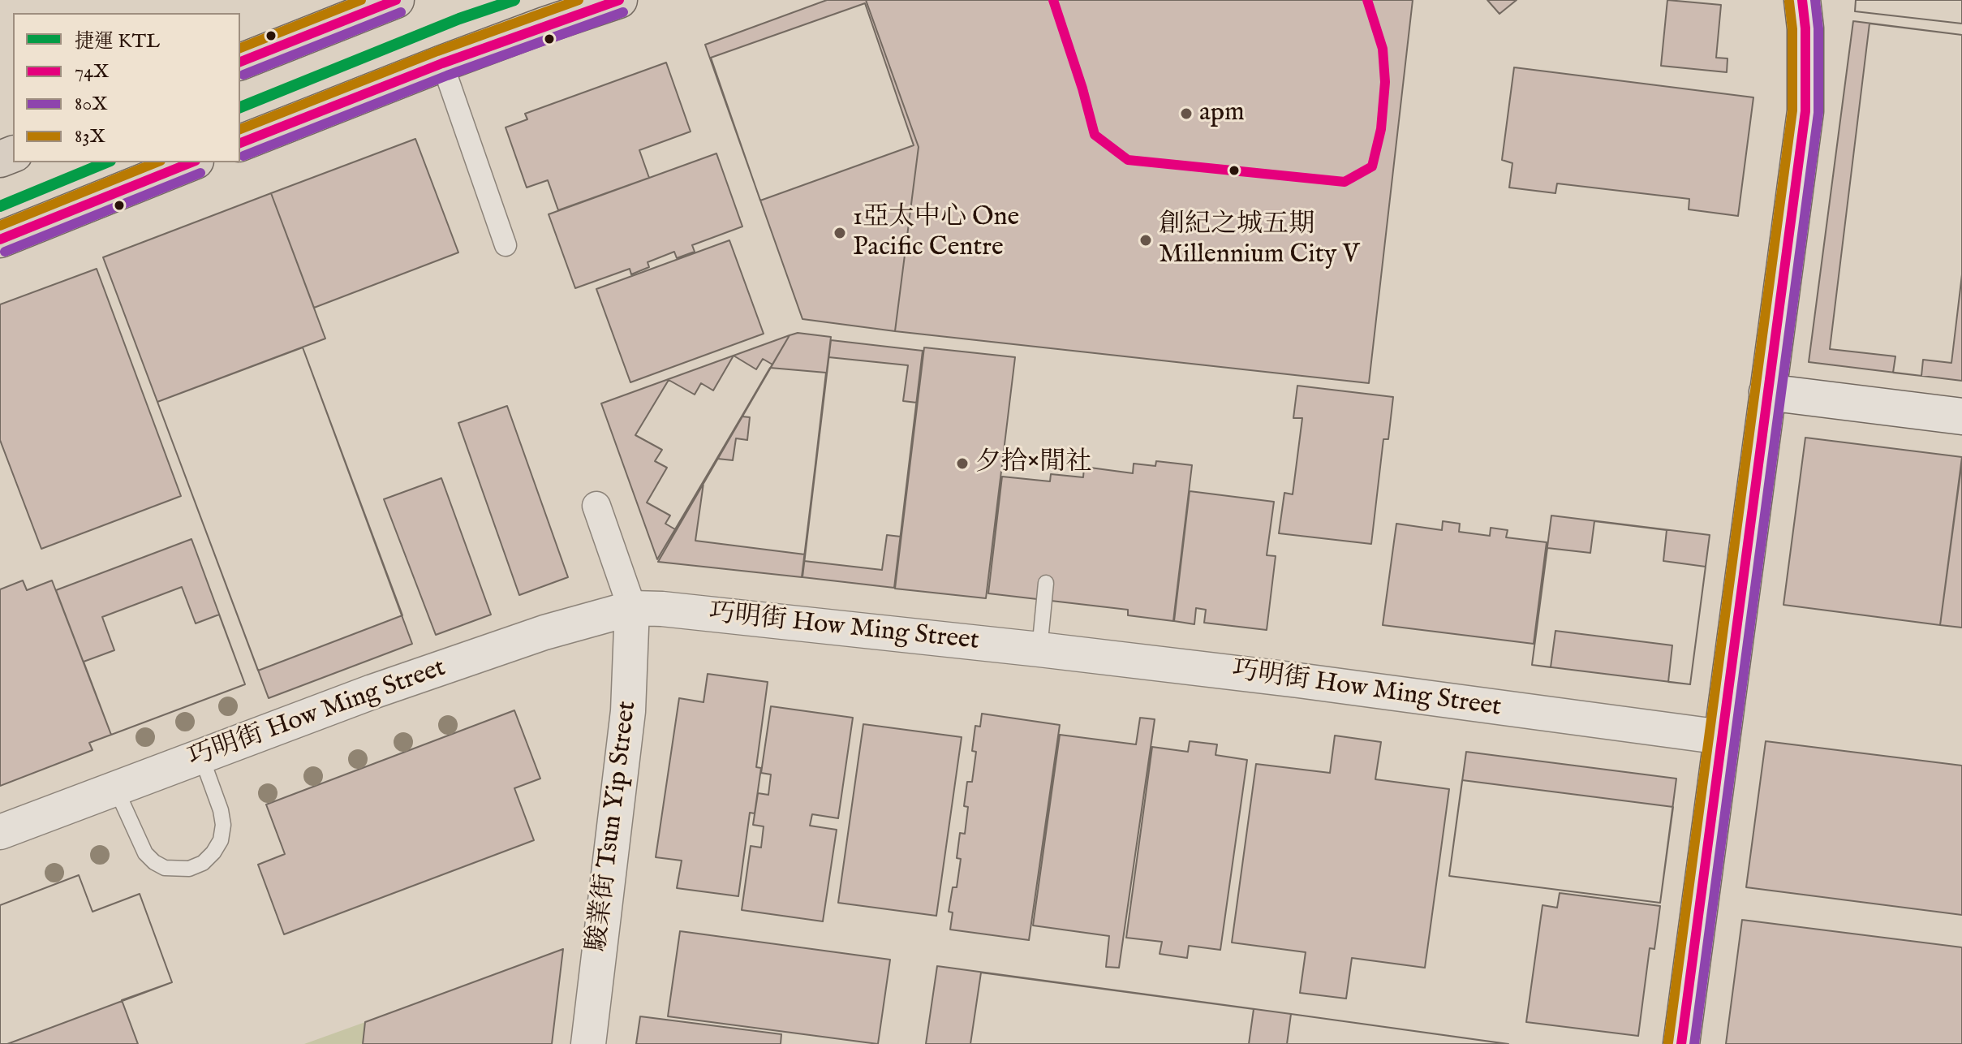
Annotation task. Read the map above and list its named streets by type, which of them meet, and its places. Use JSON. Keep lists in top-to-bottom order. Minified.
{"streets":{"street":["巧明街 How Ming Street","駿業街 Tsun Yip Street"]},"crossings":[["巧明街 How Ming Street","駿業街 Tsun Yip Street"]],"places":["apm","1亞太中心 One Pacific Centre","創紀之城五期 Millennium City V","夕拾×閒社"],"lines":["metro line KTL","transit line 74X","transit line 80X","transit line 83X"],"legend":["捷運 KTL","74X","80X","83X"]}
